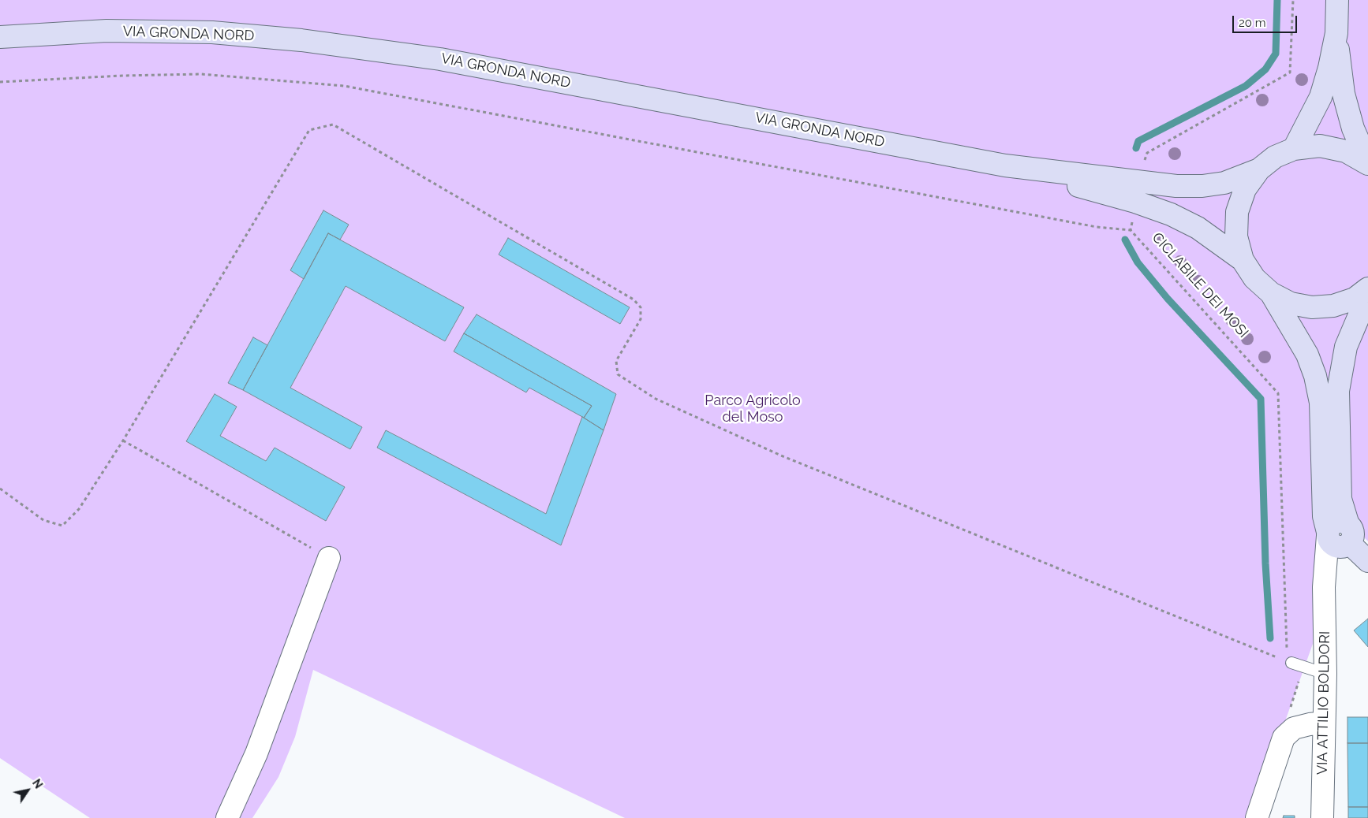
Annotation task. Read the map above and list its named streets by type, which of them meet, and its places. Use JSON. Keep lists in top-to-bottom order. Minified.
{"streets":{"main road":["VIA GRONDA NORD","VIA ATTILIO BOLDORI"],"path":["CICLABILE DEI MOSI"]},"crossings":[["VIA GRONDA NORD","CICLABILE DEI MOSI"]],"parks":["Parco Agricolo del Moso"],"scale_bar":"20 m","north":"top right"}
